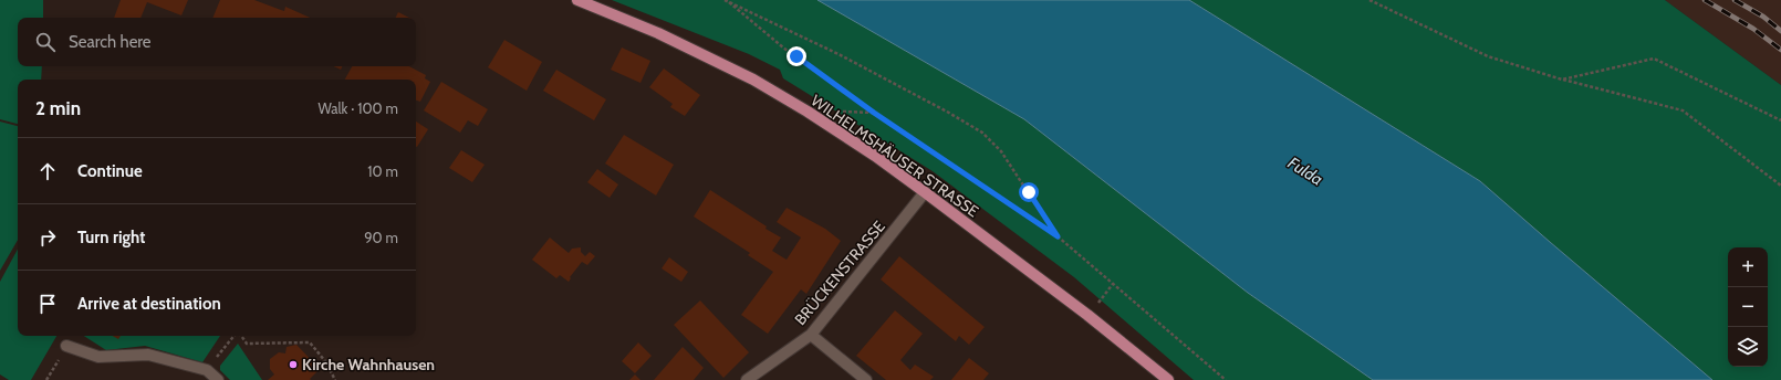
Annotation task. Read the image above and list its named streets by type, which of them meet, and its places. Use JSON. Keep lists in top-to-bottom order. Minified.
{"streets":{"main road":["WILHELMSHÄUSER STRASSE"],"street":["BRÜCKENSTRASSE"]},"crossings":[["WILHELMSHÄUSER STRASSE","BRÜCKENSTRASSE"]],"water":["Fulda"],"places":["Kirche Wahnhausen"],"page":{"search":"Search here","heading":["2 min","Walk · 100 m"],"list":[["Continue","10 m"],["Turn right","90 m"],"Arrive at destination"],"map_buttons":["+","−"]}}
